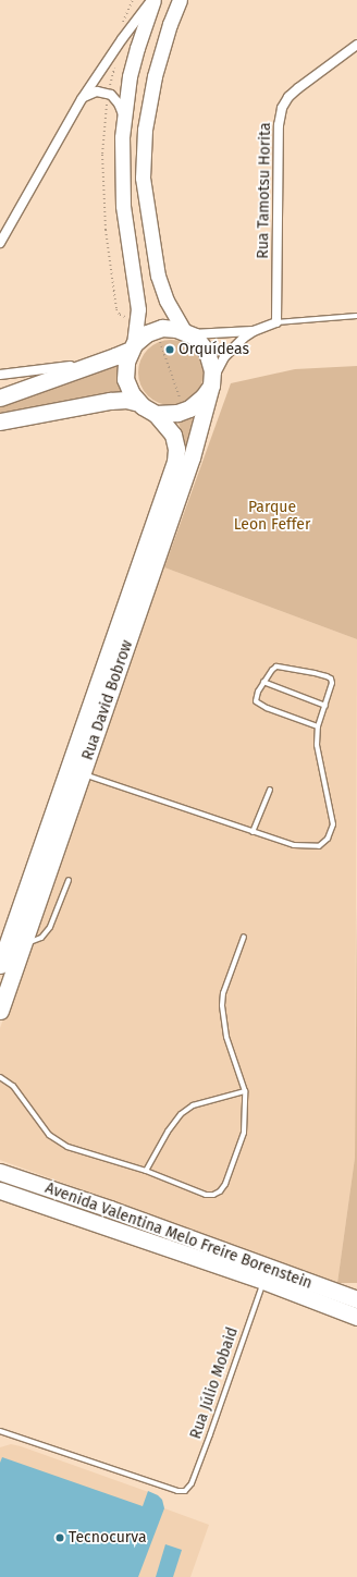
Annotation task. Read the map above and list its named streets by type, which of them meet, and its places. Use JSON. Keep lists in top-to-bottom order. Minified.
{"streets":{"highway":["Rua David Bobrow","Avenida Valentina Melo Freire Borenstein"],"street":["Rua Tamotsu Horita"],"lane":["Rua Júlio Mobaid"]},"crossings":[["Avenida Valentina Melo Freire Borenstein","Rua Júlio Mobaid"]],"parks":["Parque Leon Feffer"],"places":["Orquídeas","Tecnocurva"]}
